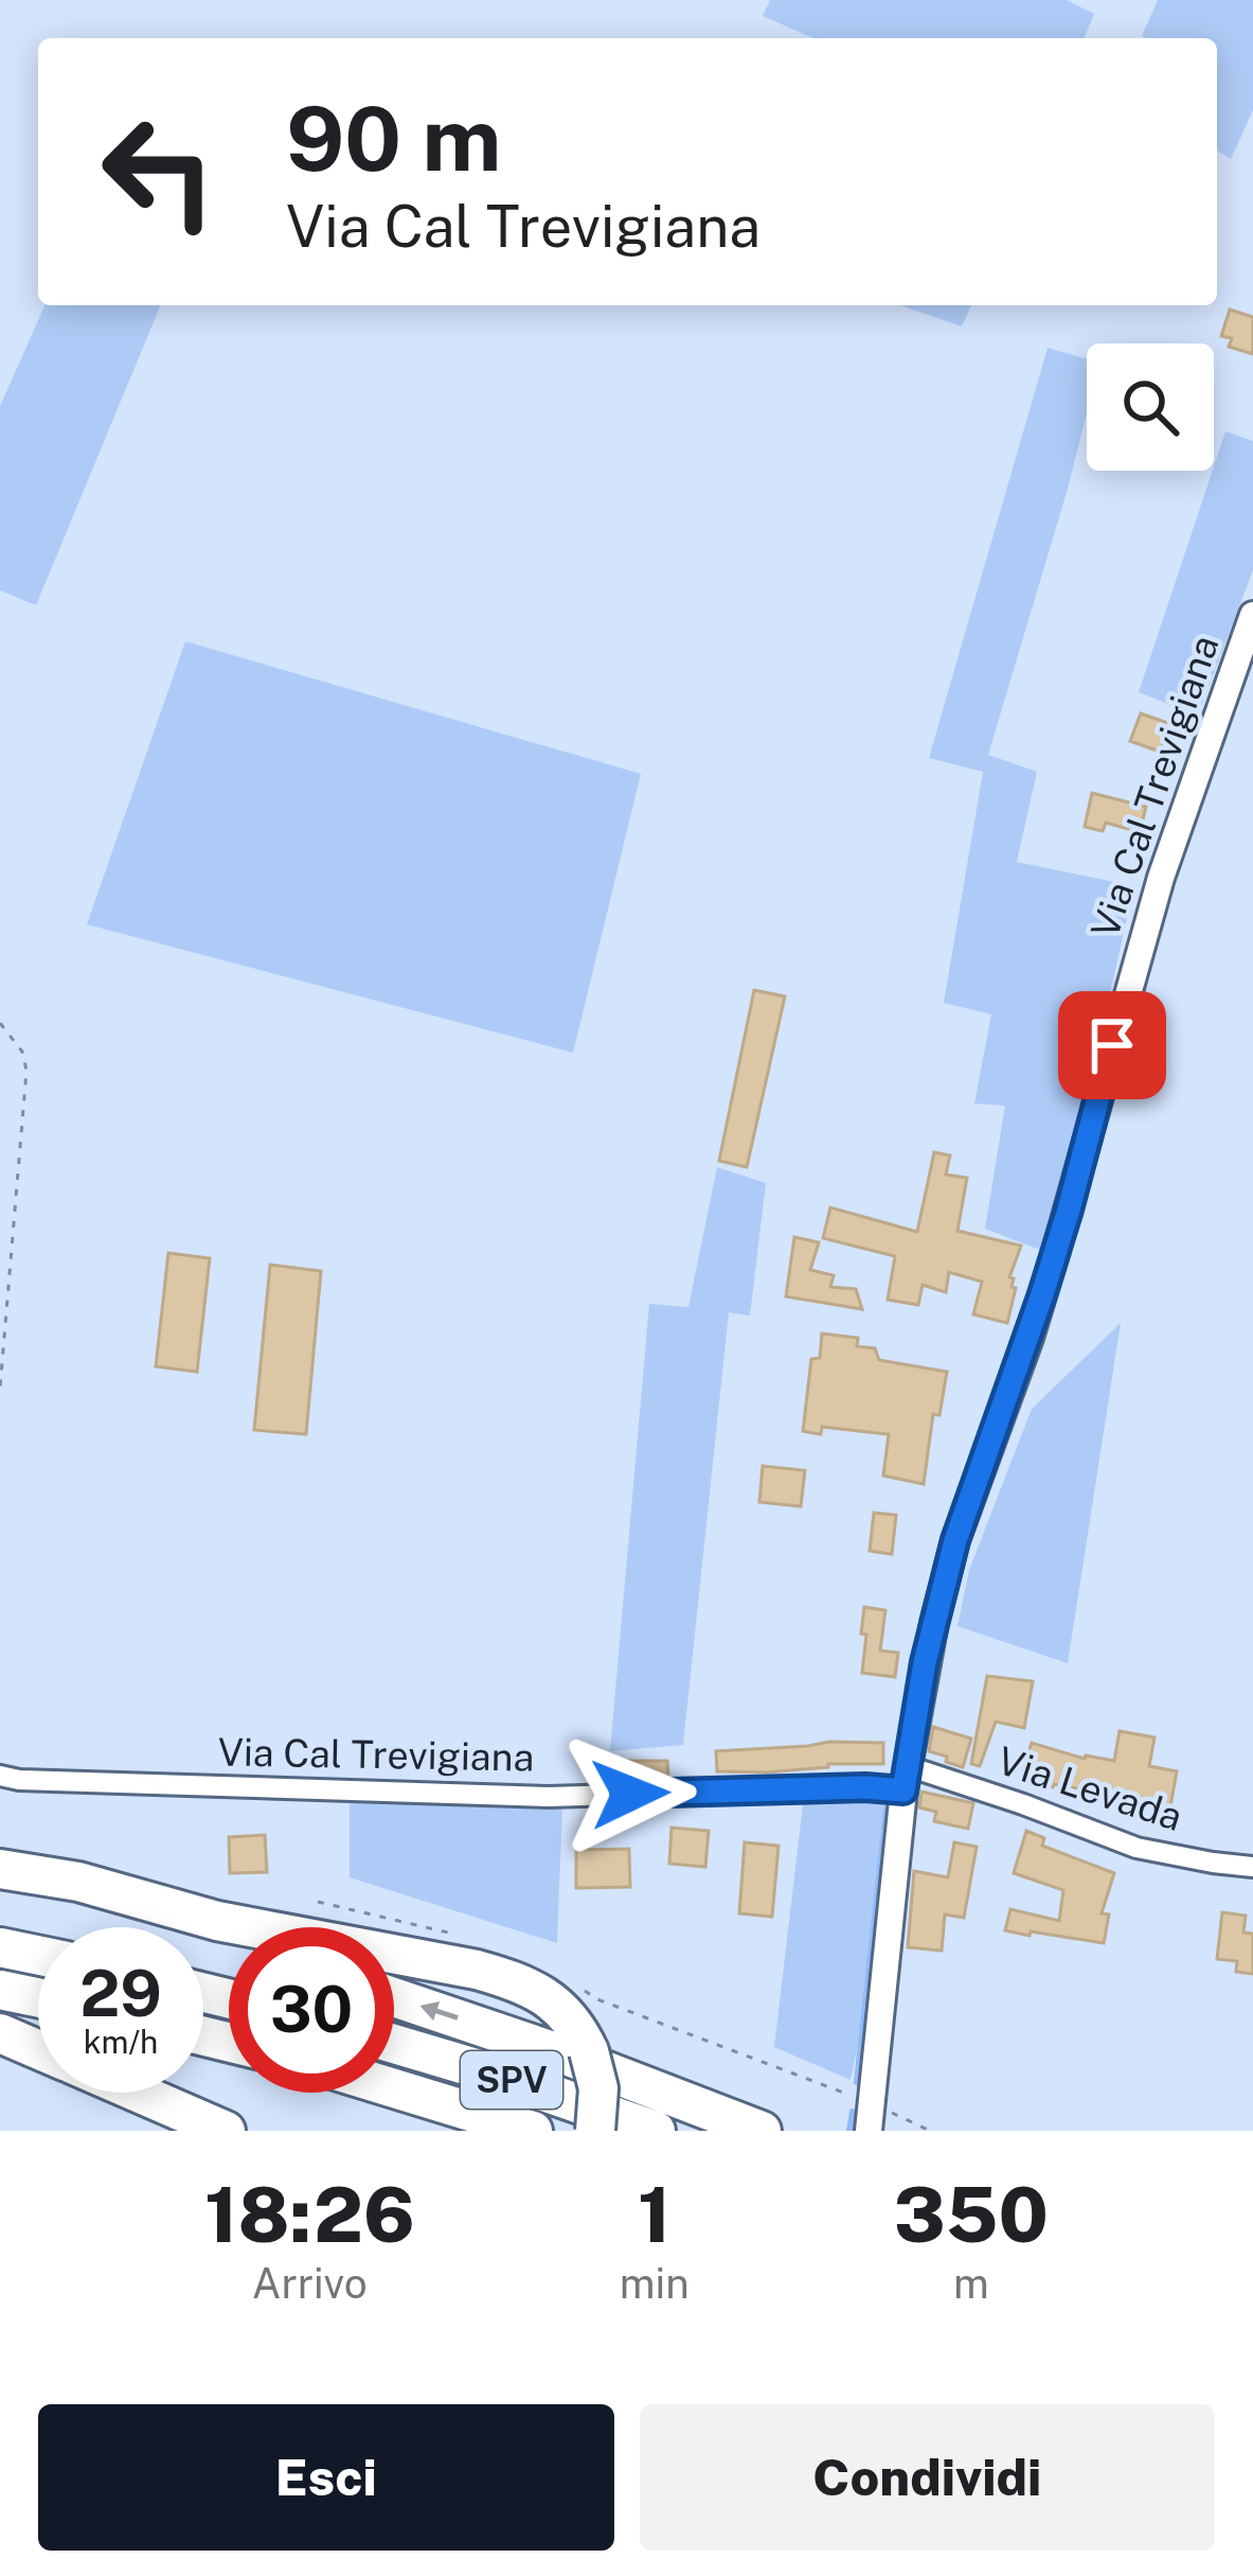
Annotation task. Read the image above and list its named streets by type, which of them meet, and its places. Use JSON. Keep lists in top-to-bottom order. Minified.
{"streets":{"highway":["SPV"],"street":["Via Cal Trevigiana","Via Levada"]},"crossings":[["Via Cal Trevigiana","Via Levada"]],"page":{"turn":["90 m","Via Cal Trevigiana"],"speed":"29 km/h","limit":"30","eta":["18:26","Arrivo","1","min","350","m"],"buttons":["Esci","Condividi"]}}
